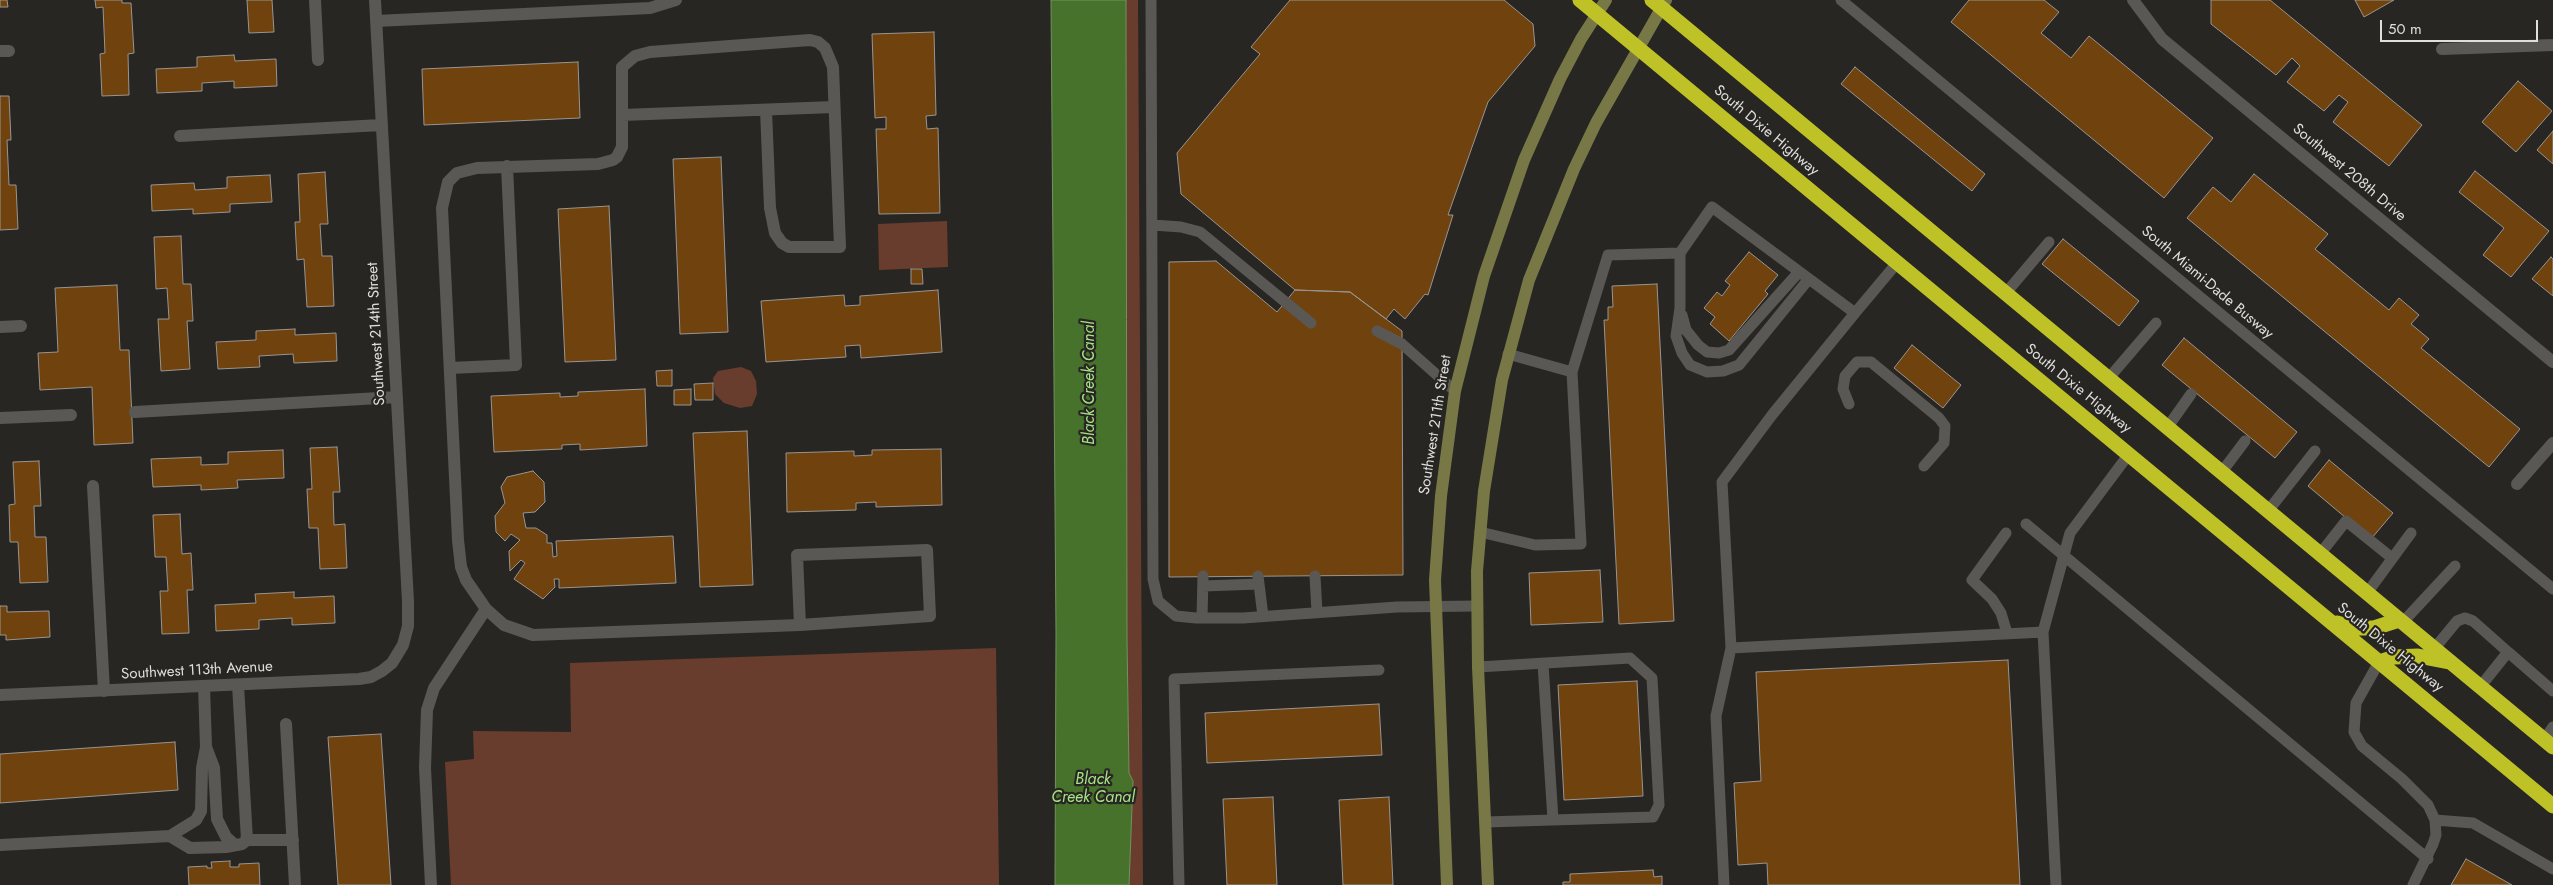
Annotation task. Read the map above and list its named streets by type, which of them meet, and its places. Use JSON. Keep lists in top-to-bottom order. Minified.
{"streets":{"highway":["South Dixie Highway"],"main road":["Southwest 211th Street"],"street":["Southwest 208th Drive","Southwest 214th Street","Southwest 113th Avenue"],"lane":["South Miami-Dade Busway"]},"crossings":[["South Dixie Highway","Southwest 211th Street"],["Southwest 214th Street","Southwest 113th Avenue"]],"water":["Black Creek Canal"],"scale_bar":"50 m"}
